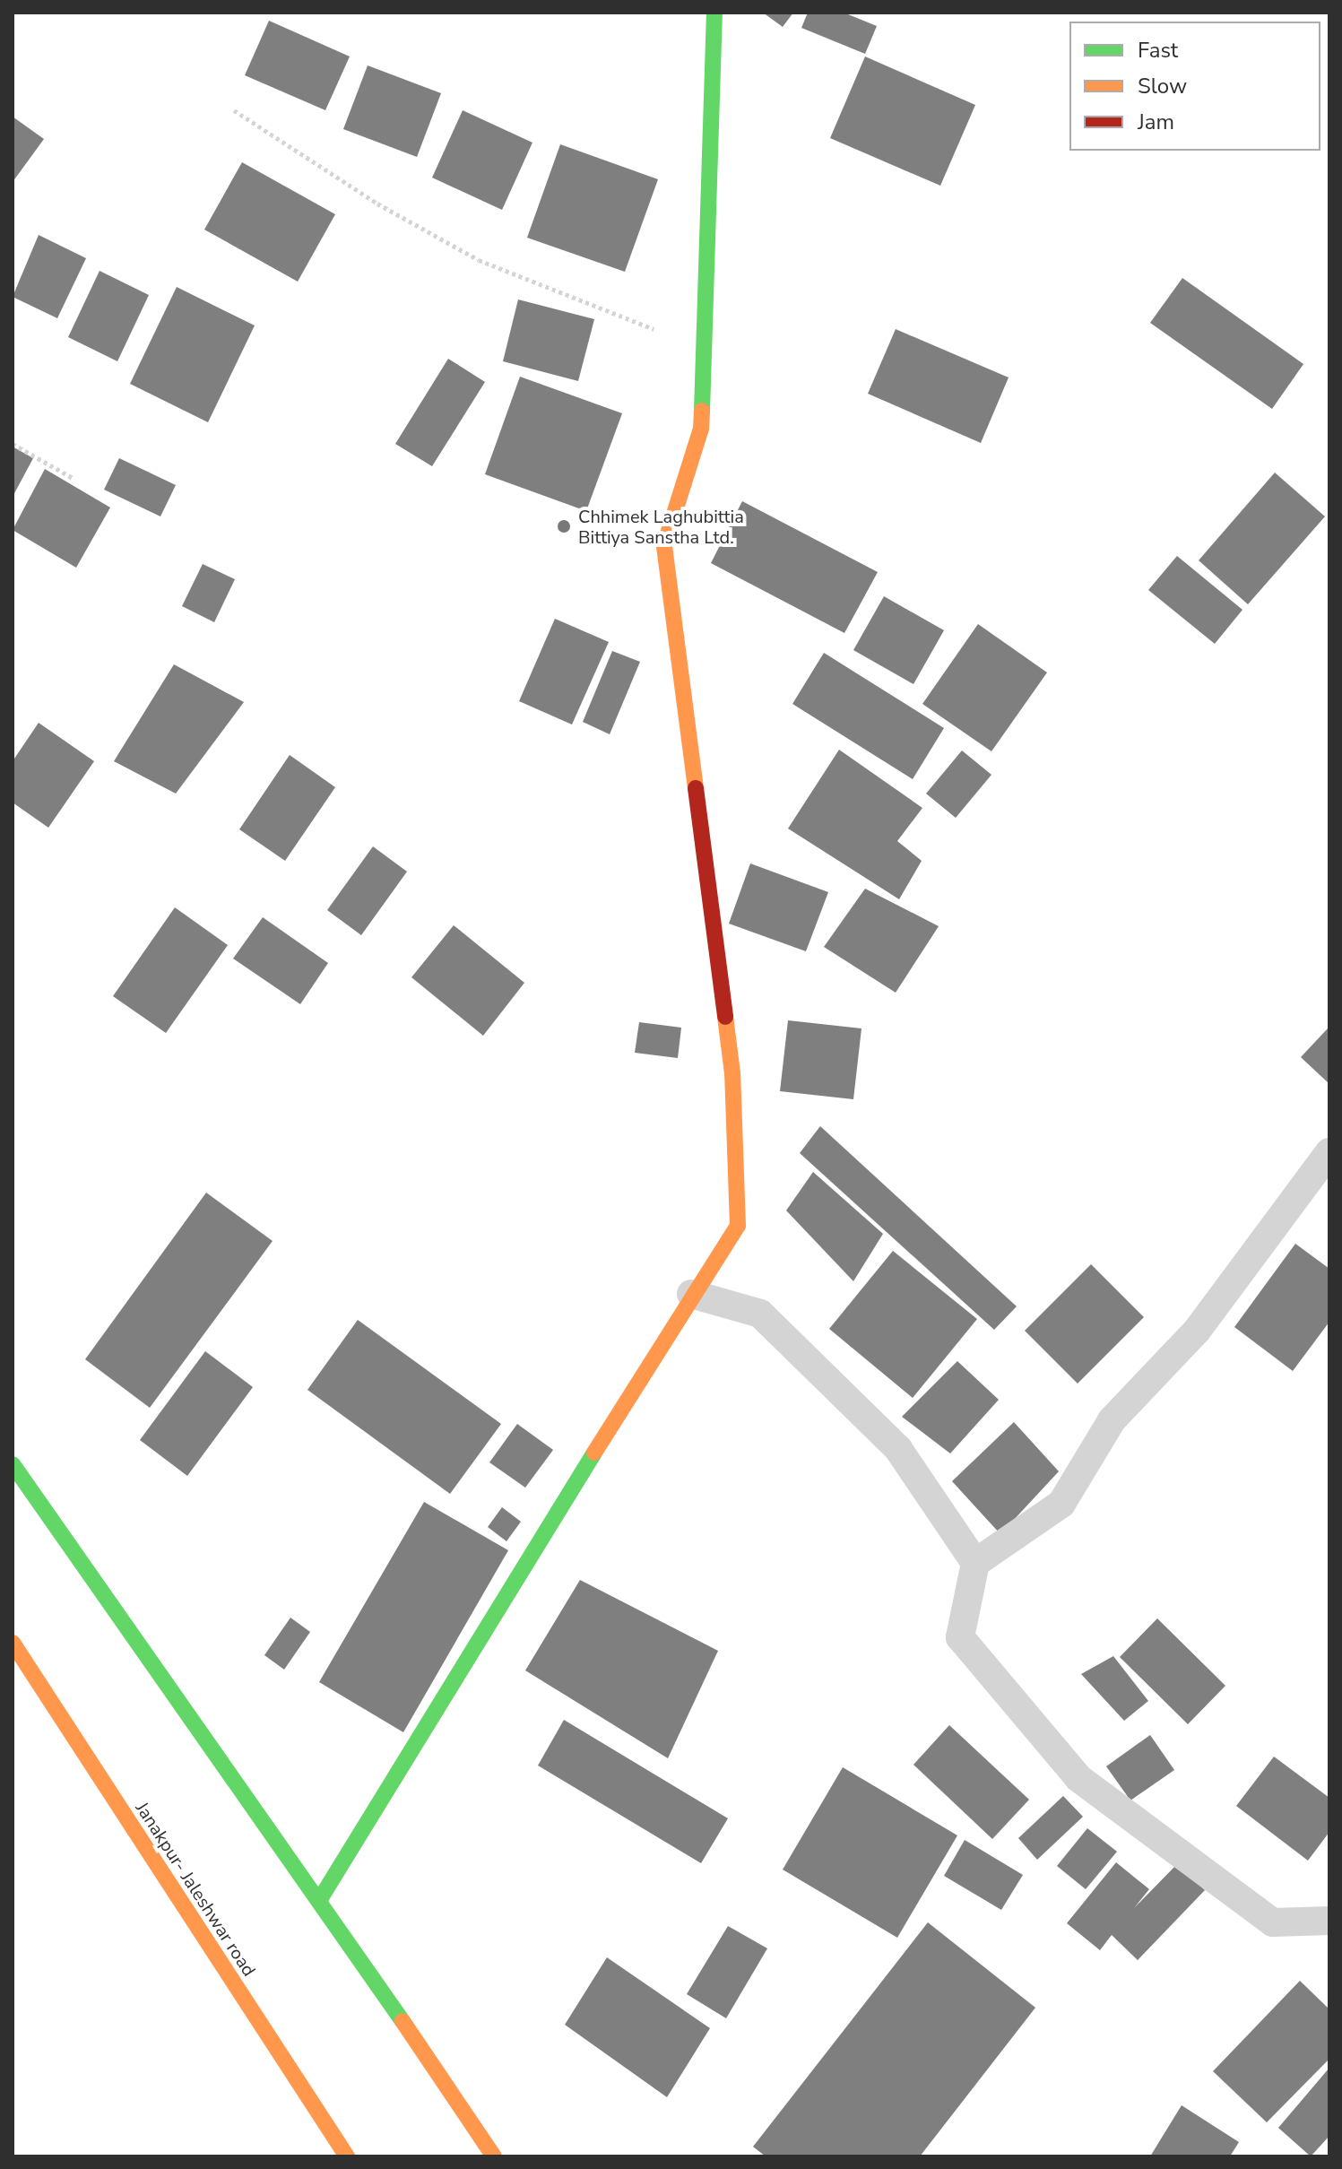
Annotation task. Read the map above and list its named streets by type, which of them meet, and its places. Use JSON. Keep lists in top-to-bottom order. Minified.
{"streets":{"main road":["Janakpur- Jaleshwar road"]},"places":["Chhimek Laghubittia Bittiya Sanstha Ltd."],"legend":["Fast","Slow","Jam"]}
